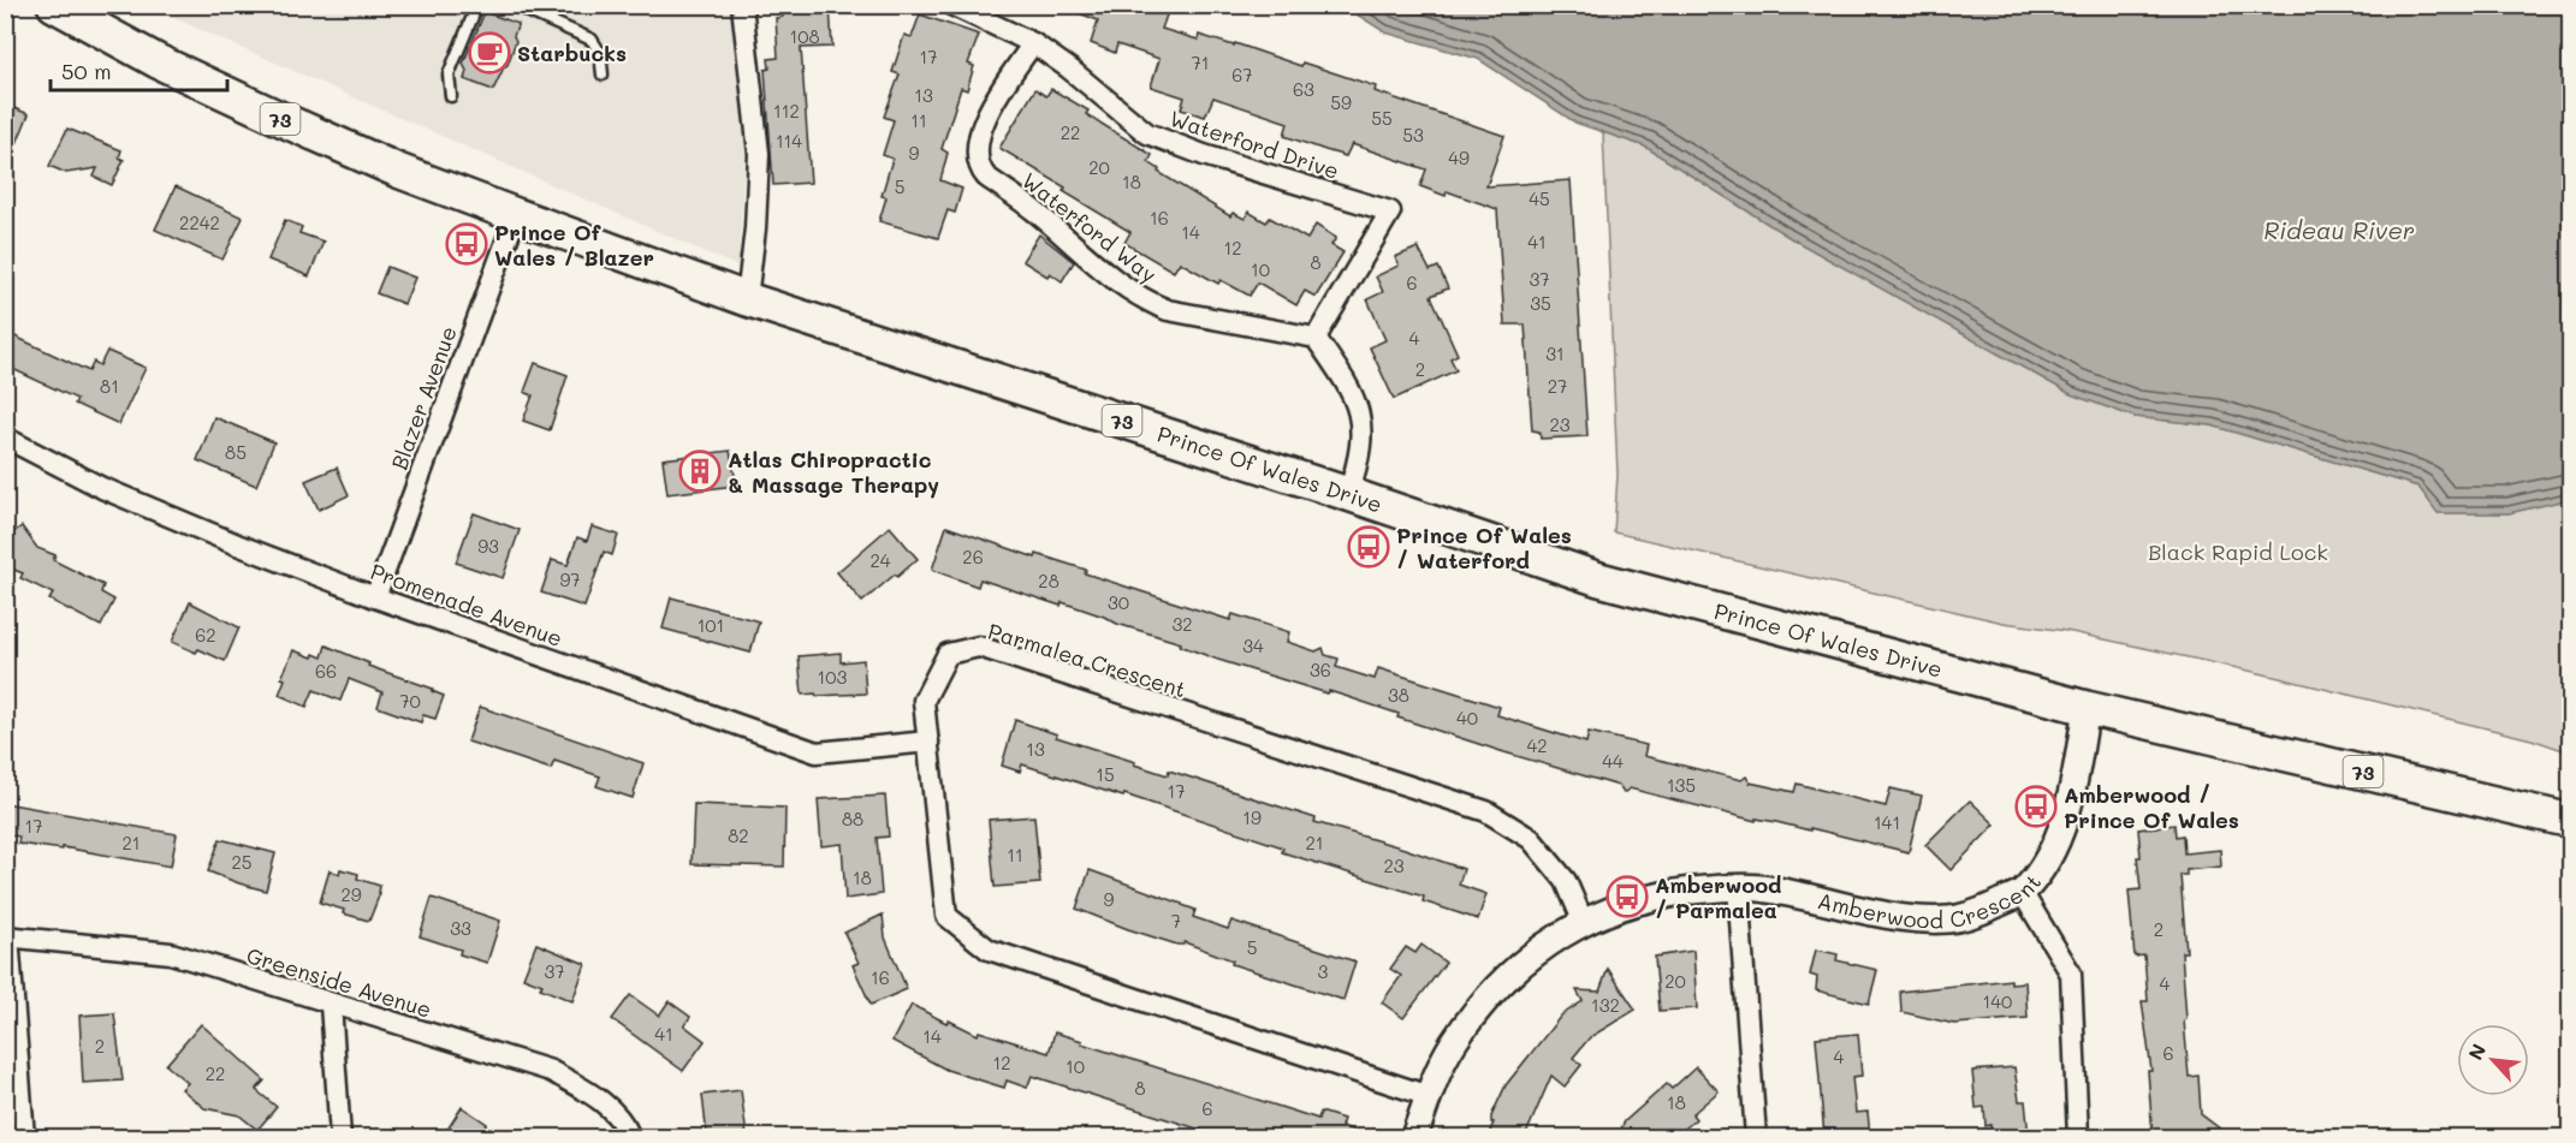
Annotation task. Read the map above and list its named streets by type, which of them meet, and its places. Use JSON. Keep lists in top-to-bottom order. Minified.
{"streets":{"main road":["73","Prince Of Wales Drive"],"street":["Waterford Drive","Waterford Way","Blazer Avenue","Promenade Avenue","Parmalea Crescent","Amberwood Crescent","Greenside Avenue"]},"crossings":[["Waterford Drive","Waterford Way"],["Blazer Avenue","Prince Of Wales Drive"],["Blazer Avenue","Promenade Avenue"],["Prince Of Wales Drive","Amberwood Crescent"],["Promenade Avenue","Parmalea Crescent"],["Parmalea Crescent","Amberwood Crescent"]],"water":["Rideau River"],"parks":["Black Rapid Lock"],"places":{"cafe":["Starbucks"],"bus stop":["Prince Of Wales / Blazer","Prince Of Wales / Waterford","Amberwood / Prince Of Wales","Amberwood / Parmalea"],"building":["Atlas Chiropractic & Massage Therapy"]},"house_numbers":["108","17","71","67","63","13","59","112","55","11","22","53","114","9","49","20","18","5","45","16","2242","14","41","12","8","10","37","6","35","4","31","2","81","27","23","85","93","26","24","97","28","30","32","101","62","34","36","66","103","38","70","40","42","13","44","15","135","17","19","88","141","17","82","21","21","11","25","23","18","29","9","7","33","2","5","37","3","16","20","4","140","132","41","14","2","6","4","12","10","22","8","18","6"],"scale_bar":"50 m","north":"top left"}
